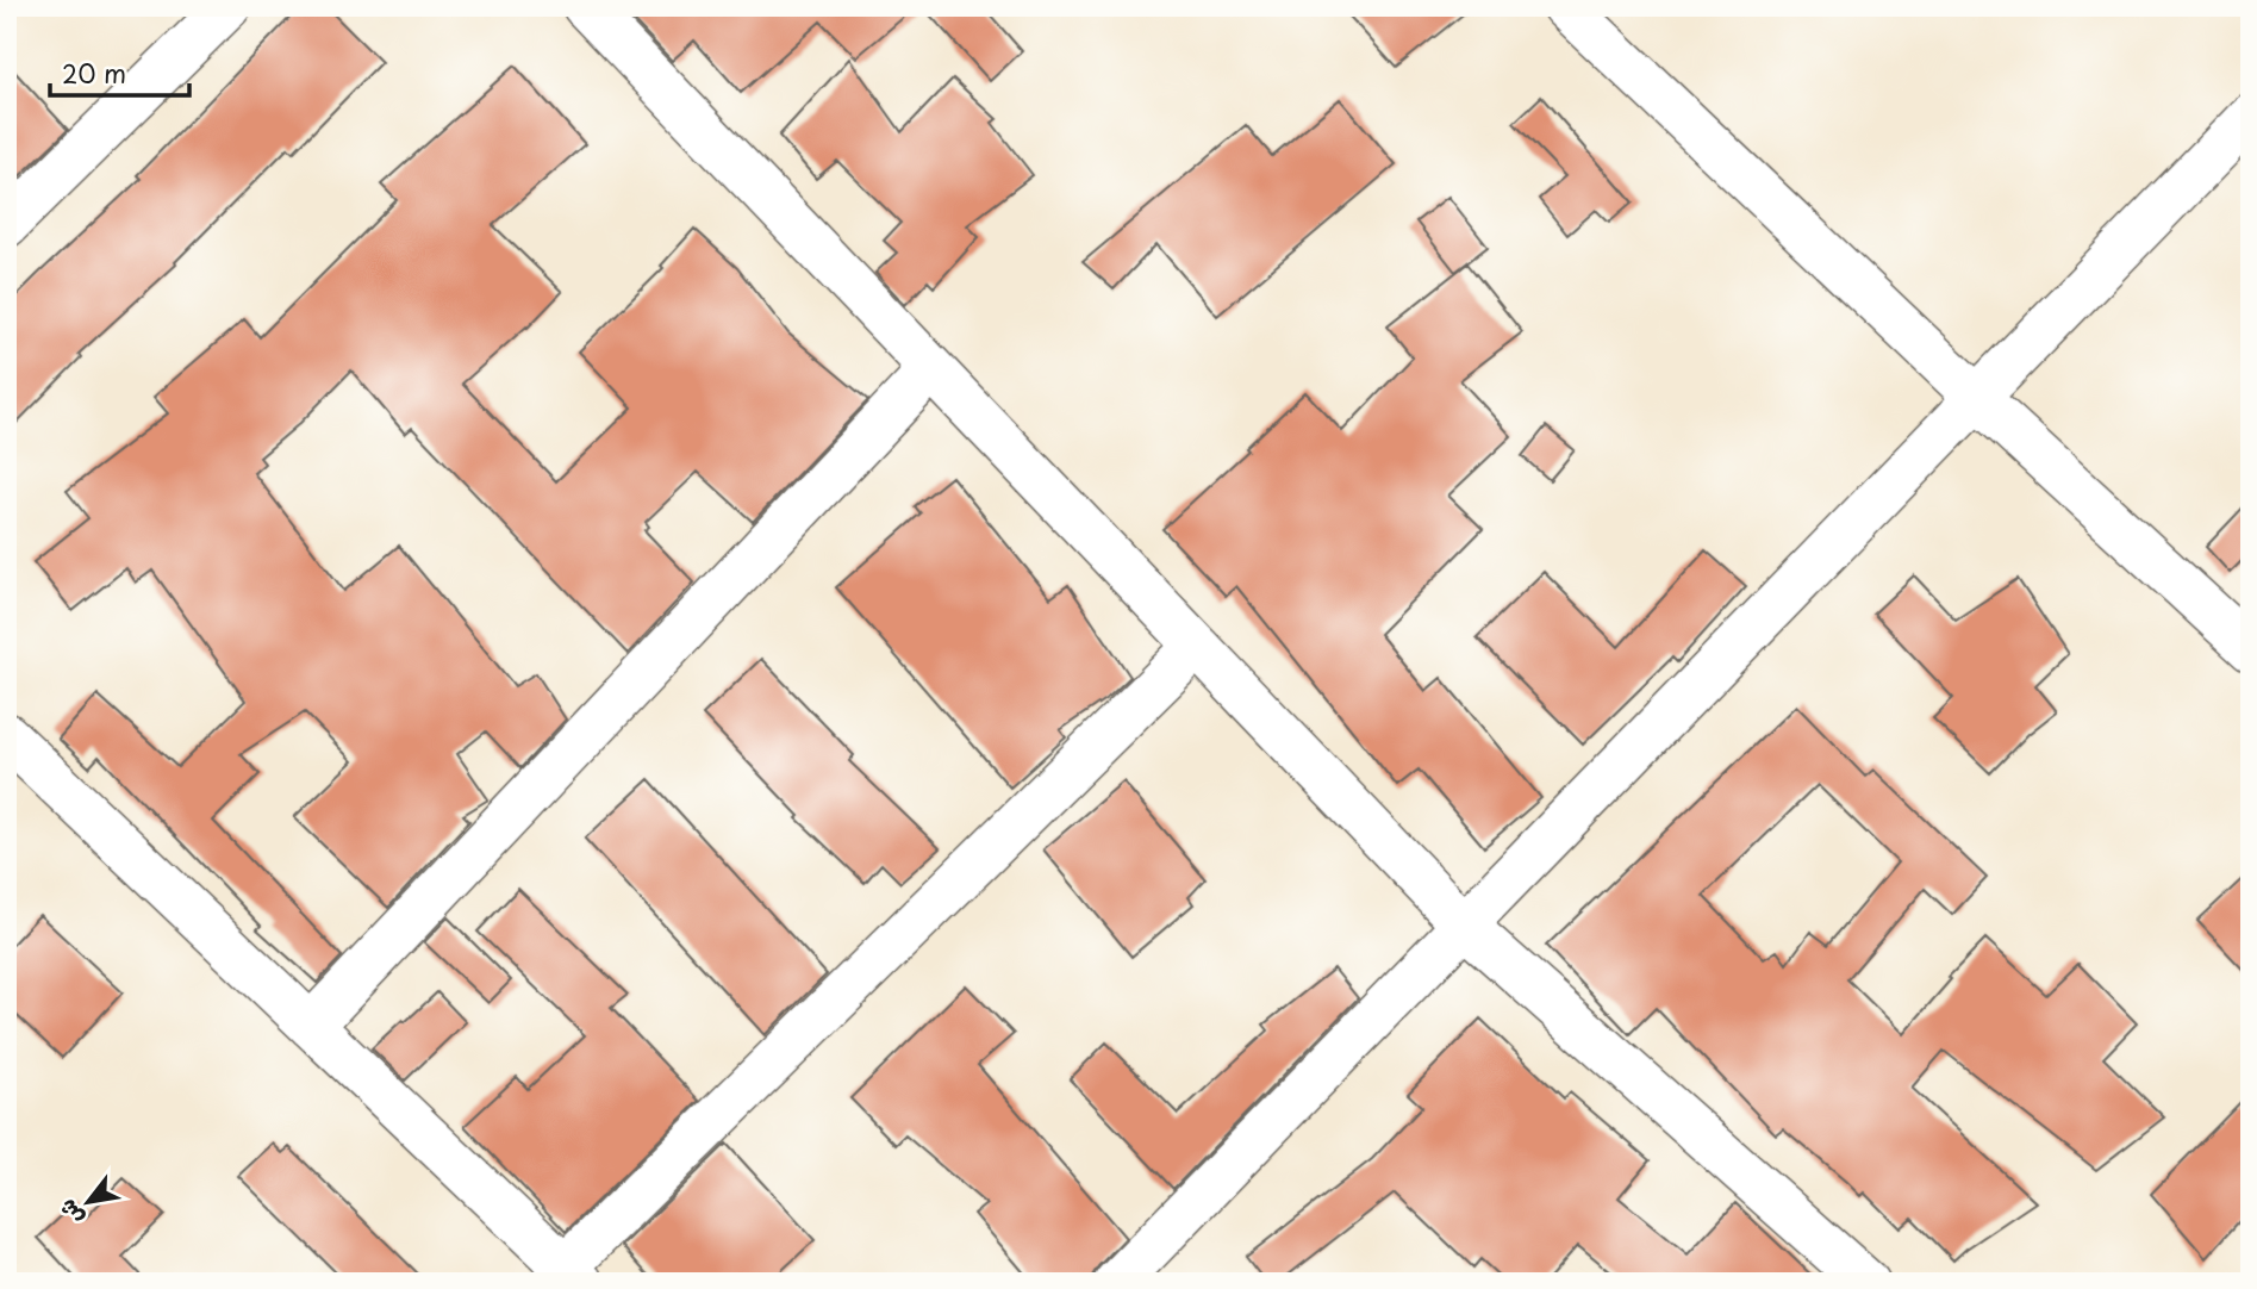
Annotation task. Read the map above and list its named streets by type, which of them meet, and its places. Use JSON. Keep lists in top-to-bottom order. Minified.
{"scale_bar":"20 m","north":"bottom left"}
